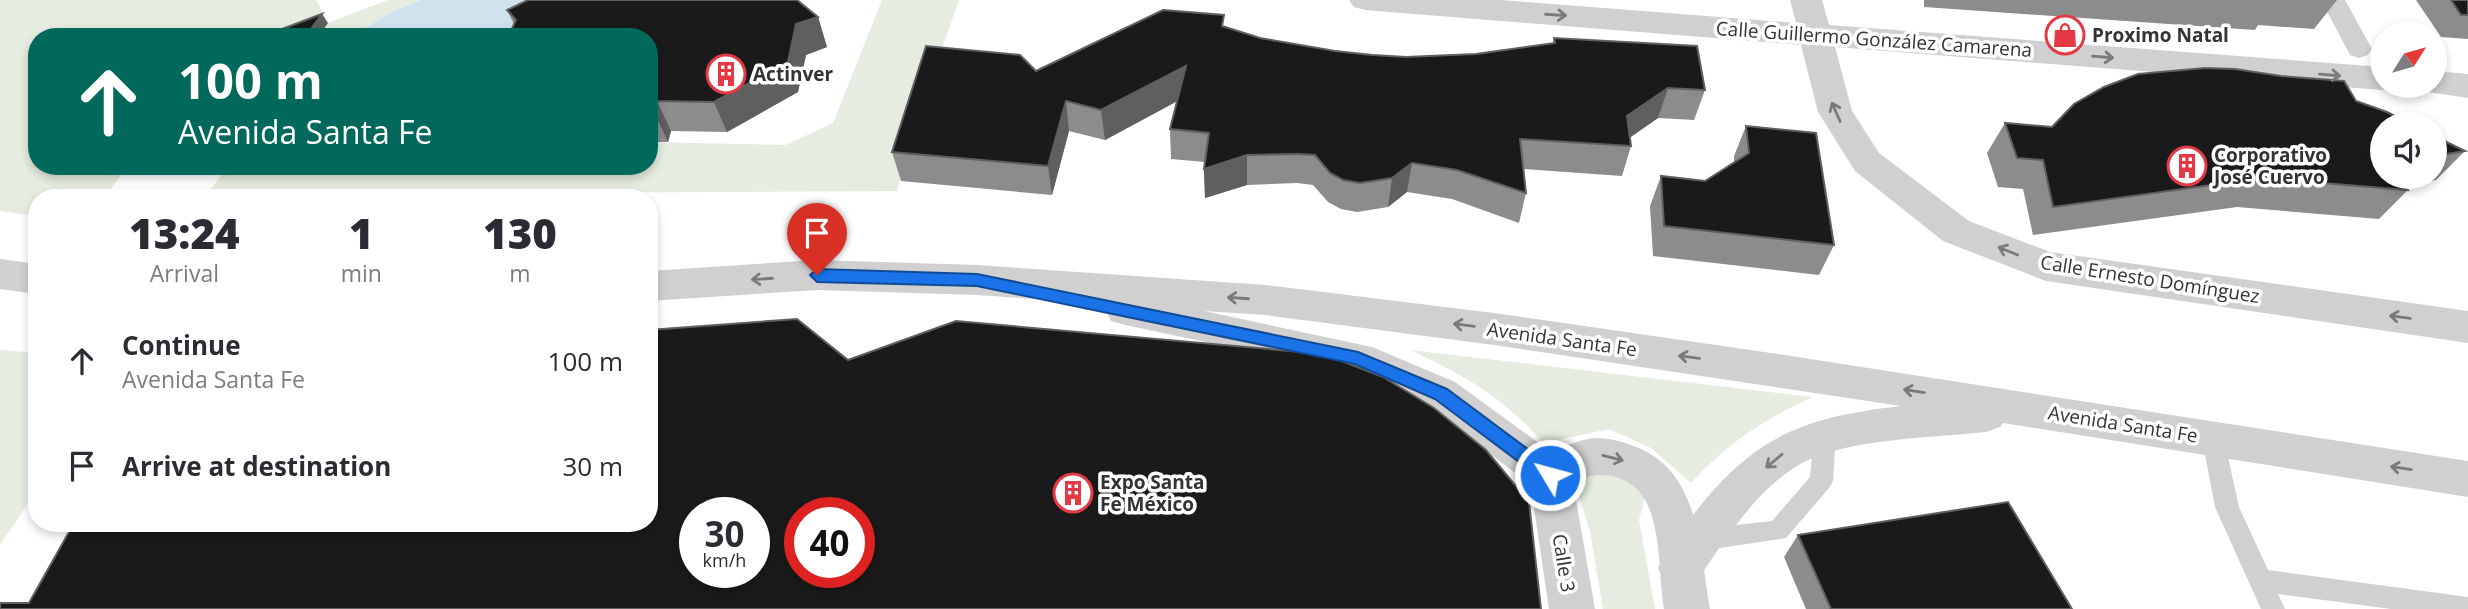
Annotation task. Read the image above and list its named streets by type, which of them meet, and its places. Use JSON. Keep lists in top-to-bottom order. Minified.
{"streets":{"street":["Calle Guillermo González Camarena","Calle Ernesto Domínguez","Avenida Santa Fe","Calle 3"]},"crossings":[["Calle Guillermo González Camarena","Calle Ernesto Domínguez"]],"one_way":["Calle Guillermo González Camarena","Calle Ernesto Domínguez"],"places":{"shop":["Proximo Natal"],"building":["Actinver","Corporativo José Cuervo","Expo Santa Fe México"]},"north":"top right","page":{"turn":["100 m","Avenida Santa Fe"],"eta":["13:24","Arrival","1","min","130","m"],"list":[{"name":"Continue","note":"Avenida Santa Fe","value":"100 m"},{"name":"Arrive at destination","value":"30 m"}],"speed":"30 km/h","limit":"40"}}
